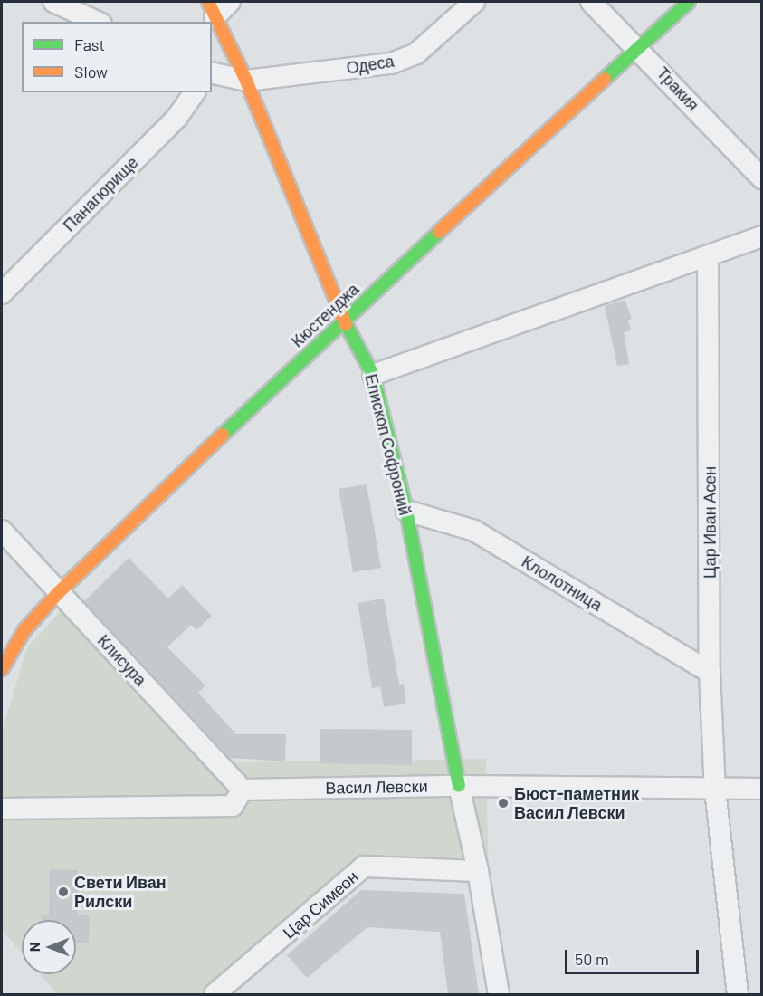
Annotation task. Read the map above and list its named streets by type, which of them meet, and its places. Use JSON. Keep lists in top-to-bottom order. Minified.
{"streets":{"street":["Одеса","Тракия","Панагюрище","Кюстенджа","Епископ Софроний","Цар Иван Асен","Клолотница","Клисура","Васил Левски","Цар Симеон"]},"crossings":[["Одеса","Епископ Софроний"],["Тракия","Кюстенджа"],["Кюстенджа","Епископ Софроний"],["Кюстенджа","Клисура"],["Епископ Софроний","Клолотница"],["Епископ Софроний","Васил Левски"],["Цар Иван Асен","Клолотница"],["Цар Иван Асен","Васил Левски"],["Клисура","Васил Левски"]],"places":["Бюст-паметник Васил Левски","Свети Иван Рилски"],"legend":["Fast","Slow"],"scale_bar":"50 m","north":"left"}
